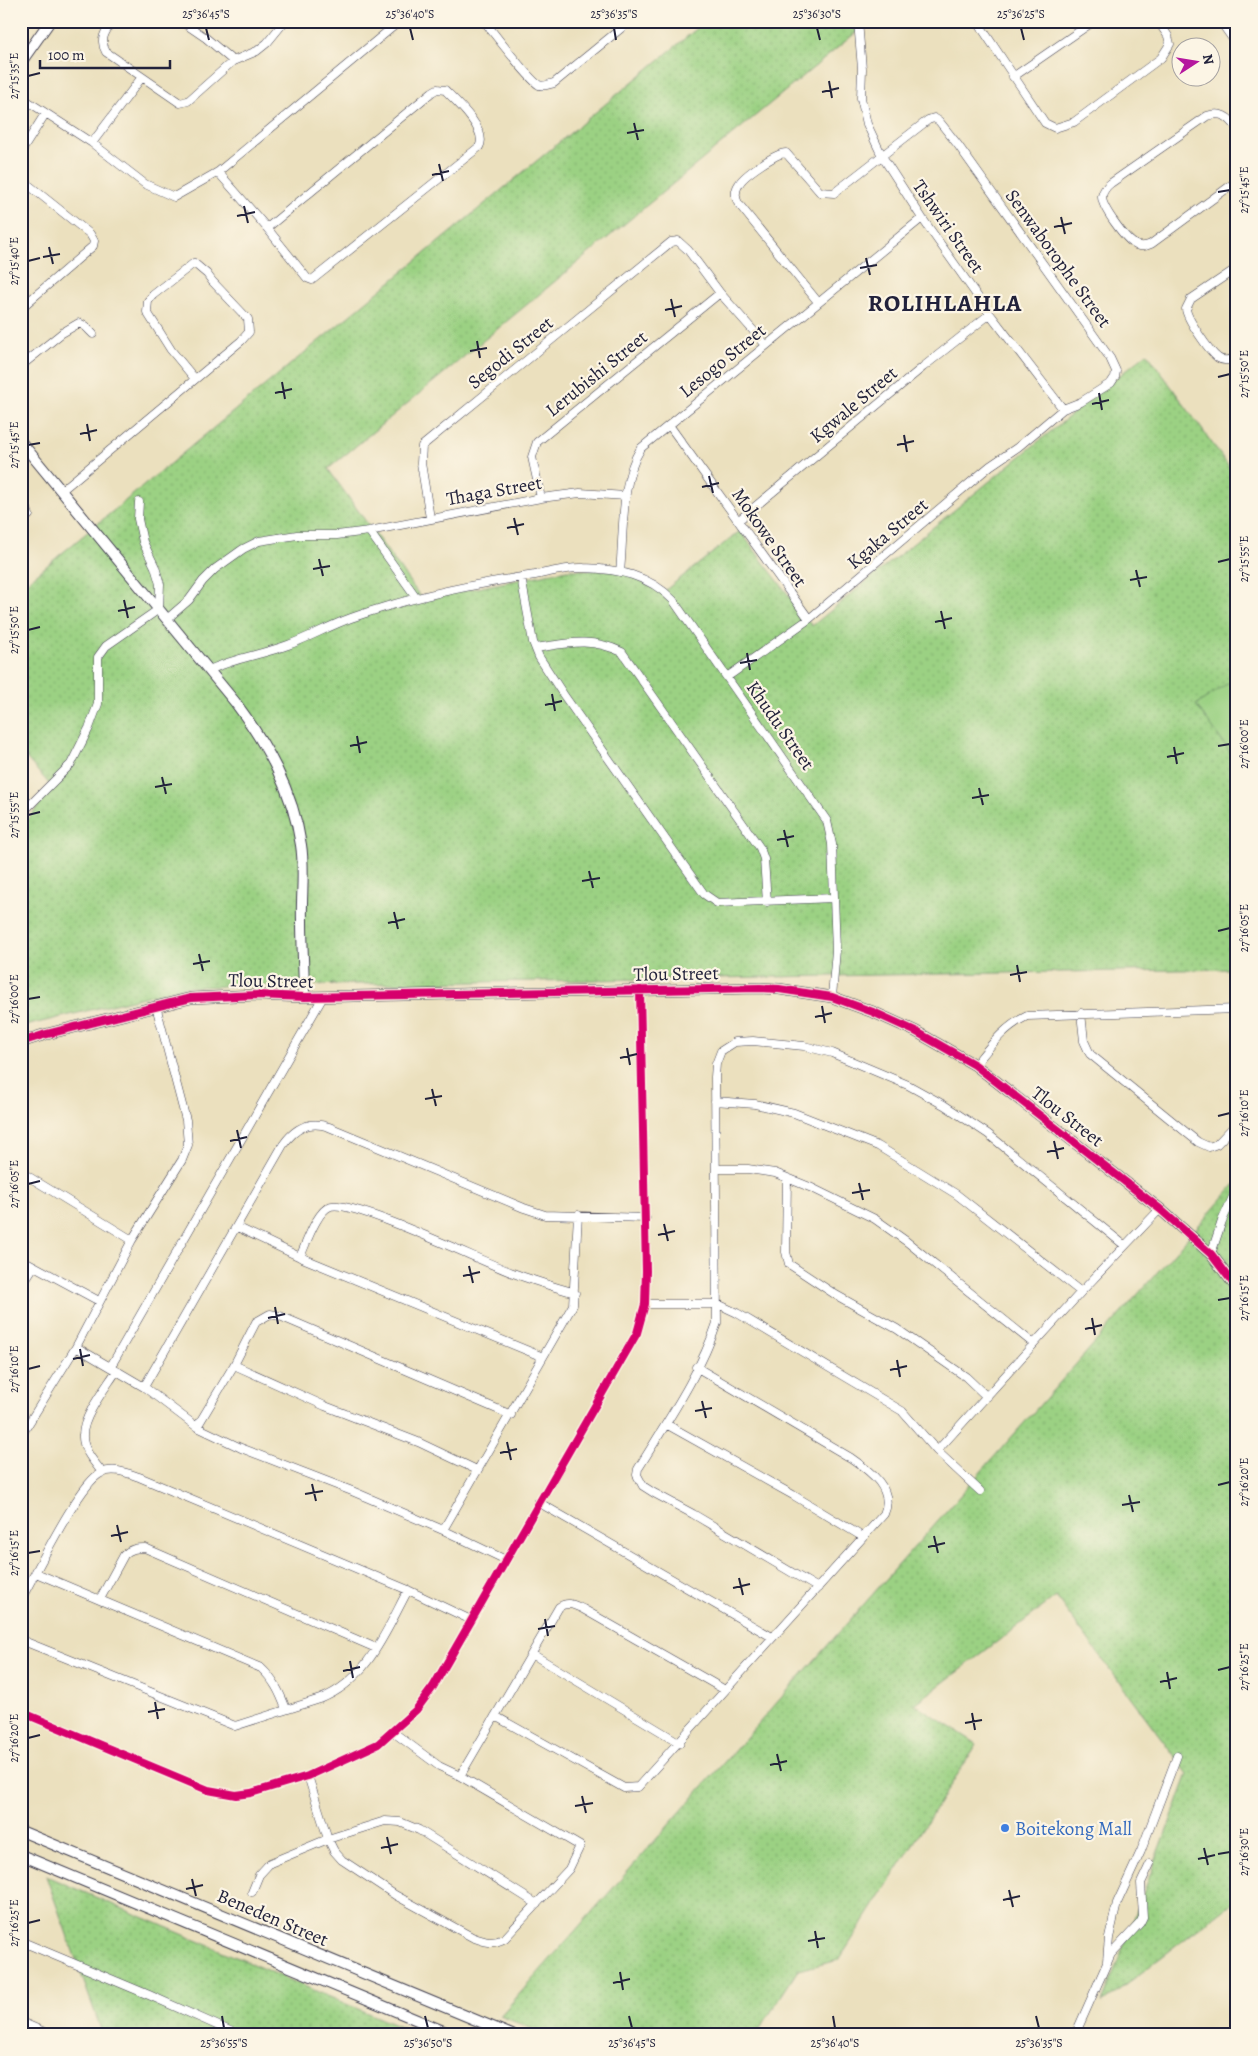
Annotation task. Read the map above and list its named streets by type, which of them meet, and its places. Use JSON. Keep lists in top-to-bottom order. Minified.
{"streets":{"street":["Tshwiri Street","Senwaborophe Street","Segodi Street","Lesogo Street","Lerubishi Street","Kgwale Street","Thaga Street","Kgaka Street","Mokowe Street","Khudu Street","Tlou Street","Beneden Street"]},"crossings":[["Tshwiri Street","Senwaborophe Street"],["Tshwiri Street","Lesogo Street"],["Tshwiri Street","Kgwale Street"],["Tshwiri Street","Kgaka Street"],["Senwaborophe Street","Kgaka Street"],["Segodi Street","Lerubishi Street"],["Segodi Street","Thaga Street"],["Lesogo Street","Thaga Street"],["Lesogo Street","Mokowe Street"],["Lesogo Street","Khudu Street"],["Lerubishi Street","Thaga Street"],["Kgwale Street","Mokowe Street"],["Kgaka Street","Mokowe Street"],["Kgaka Street","Khudu Street"],["Khudu Street","Tlou Street"]],"districts":["ROLIHLAHLA"],"places":["Boitekong Mall"],"scale_bar":"100 m","north":"right","coordinates":["25°36'45\"S","25°36'40\"S","25°36'35\"S","25°36'30\"S","25°36'25\"S","27°15'35\"E","27°15'45\"E","27°15'40\"E","27°15'50\"E","27°15'55\"E","27°16'00\"E","27°16'05\"E","27°16'10\"E","27°16'15\"E","27°16'20\"E","27°16'25\"E","27°16'30\"E","25°36'55\"S","25°36'50\"S"]}
